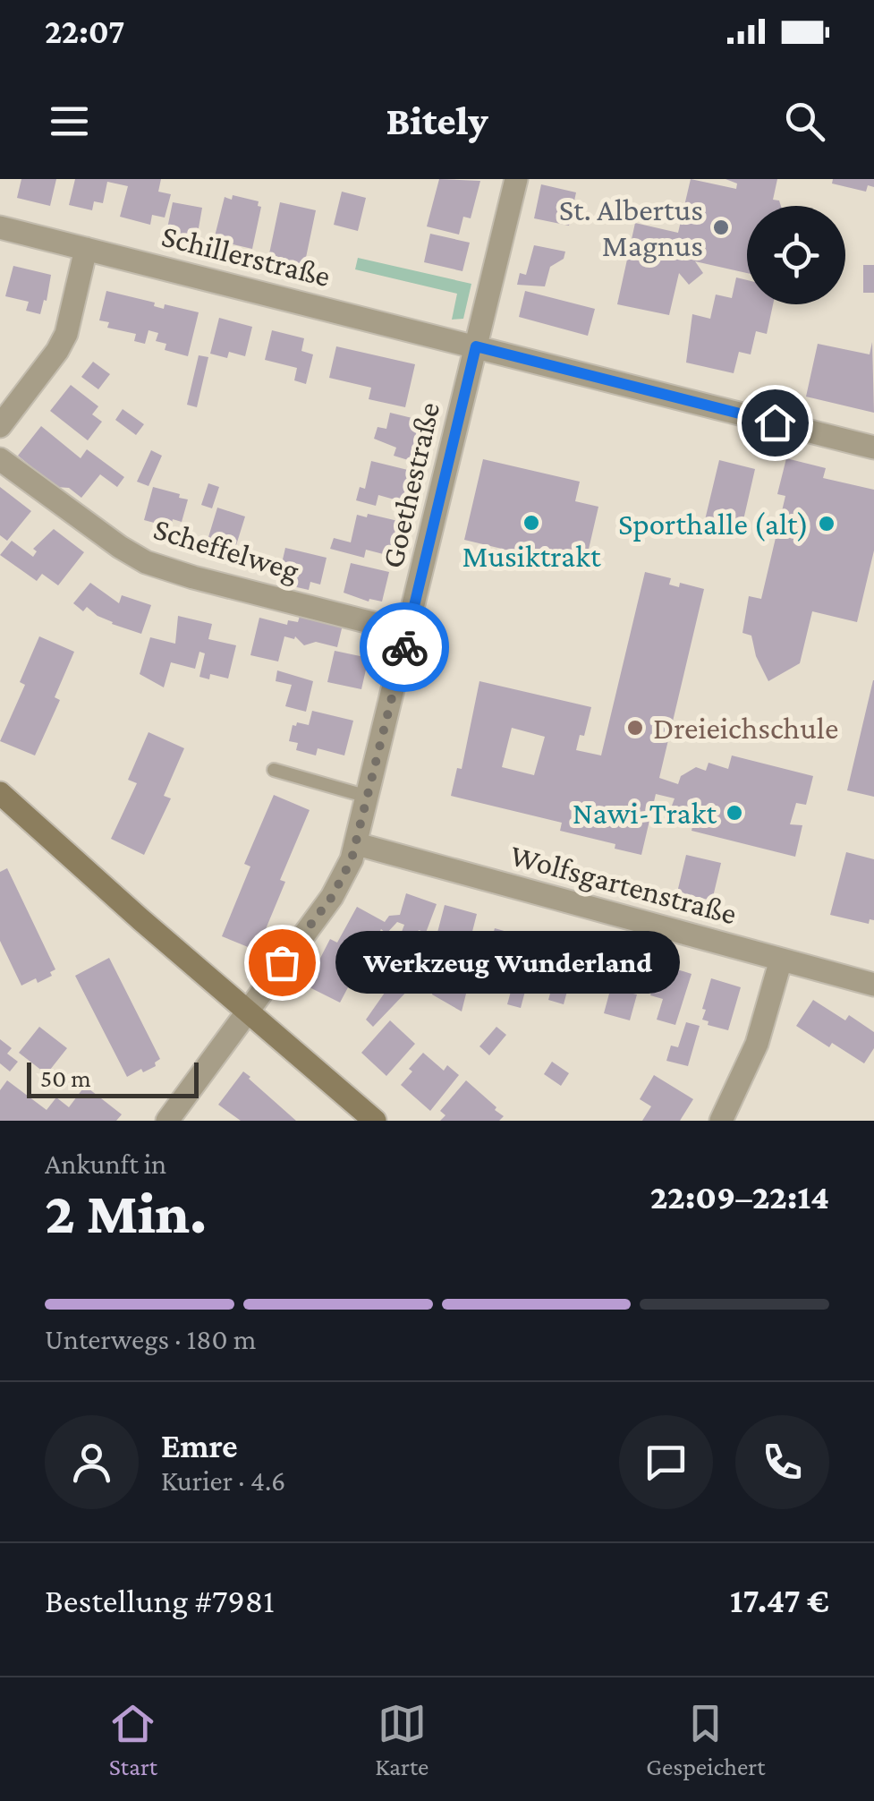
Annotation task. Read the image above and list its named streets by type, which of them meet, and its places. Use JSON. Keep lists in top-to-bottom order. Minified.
{"streets":{"street":["Schillerstraße","Goethestraße","Scheffelweg","Wolfsgartenstraße"]},"crossings":[["Schillerstraße","Goethestraße"],["Goethestraße","Scheffelweg"],["Goethestraße","Wolfsgartenstraße"]],"places":["St. Albertus Magnus","Musiktrakt","Sporthalle (alt)","Dreieichschule","Nawi-Trakt","Werkzeug Wunderland"],"scale_bar":"50 m","page":{"status":"22:07","header":"Bitely","bubble":"Werkzeug Wunderland","scale":"50 m","heading":["2 Min.","Ankunft in","22:09–22:14"],"panel":["Emre","Kurier · 4.6","Bestellung #7981","17.47 €"],"bar":"Unterwegs · 180 m","tabs":["Start","Karte","Gespeichert"]}}
